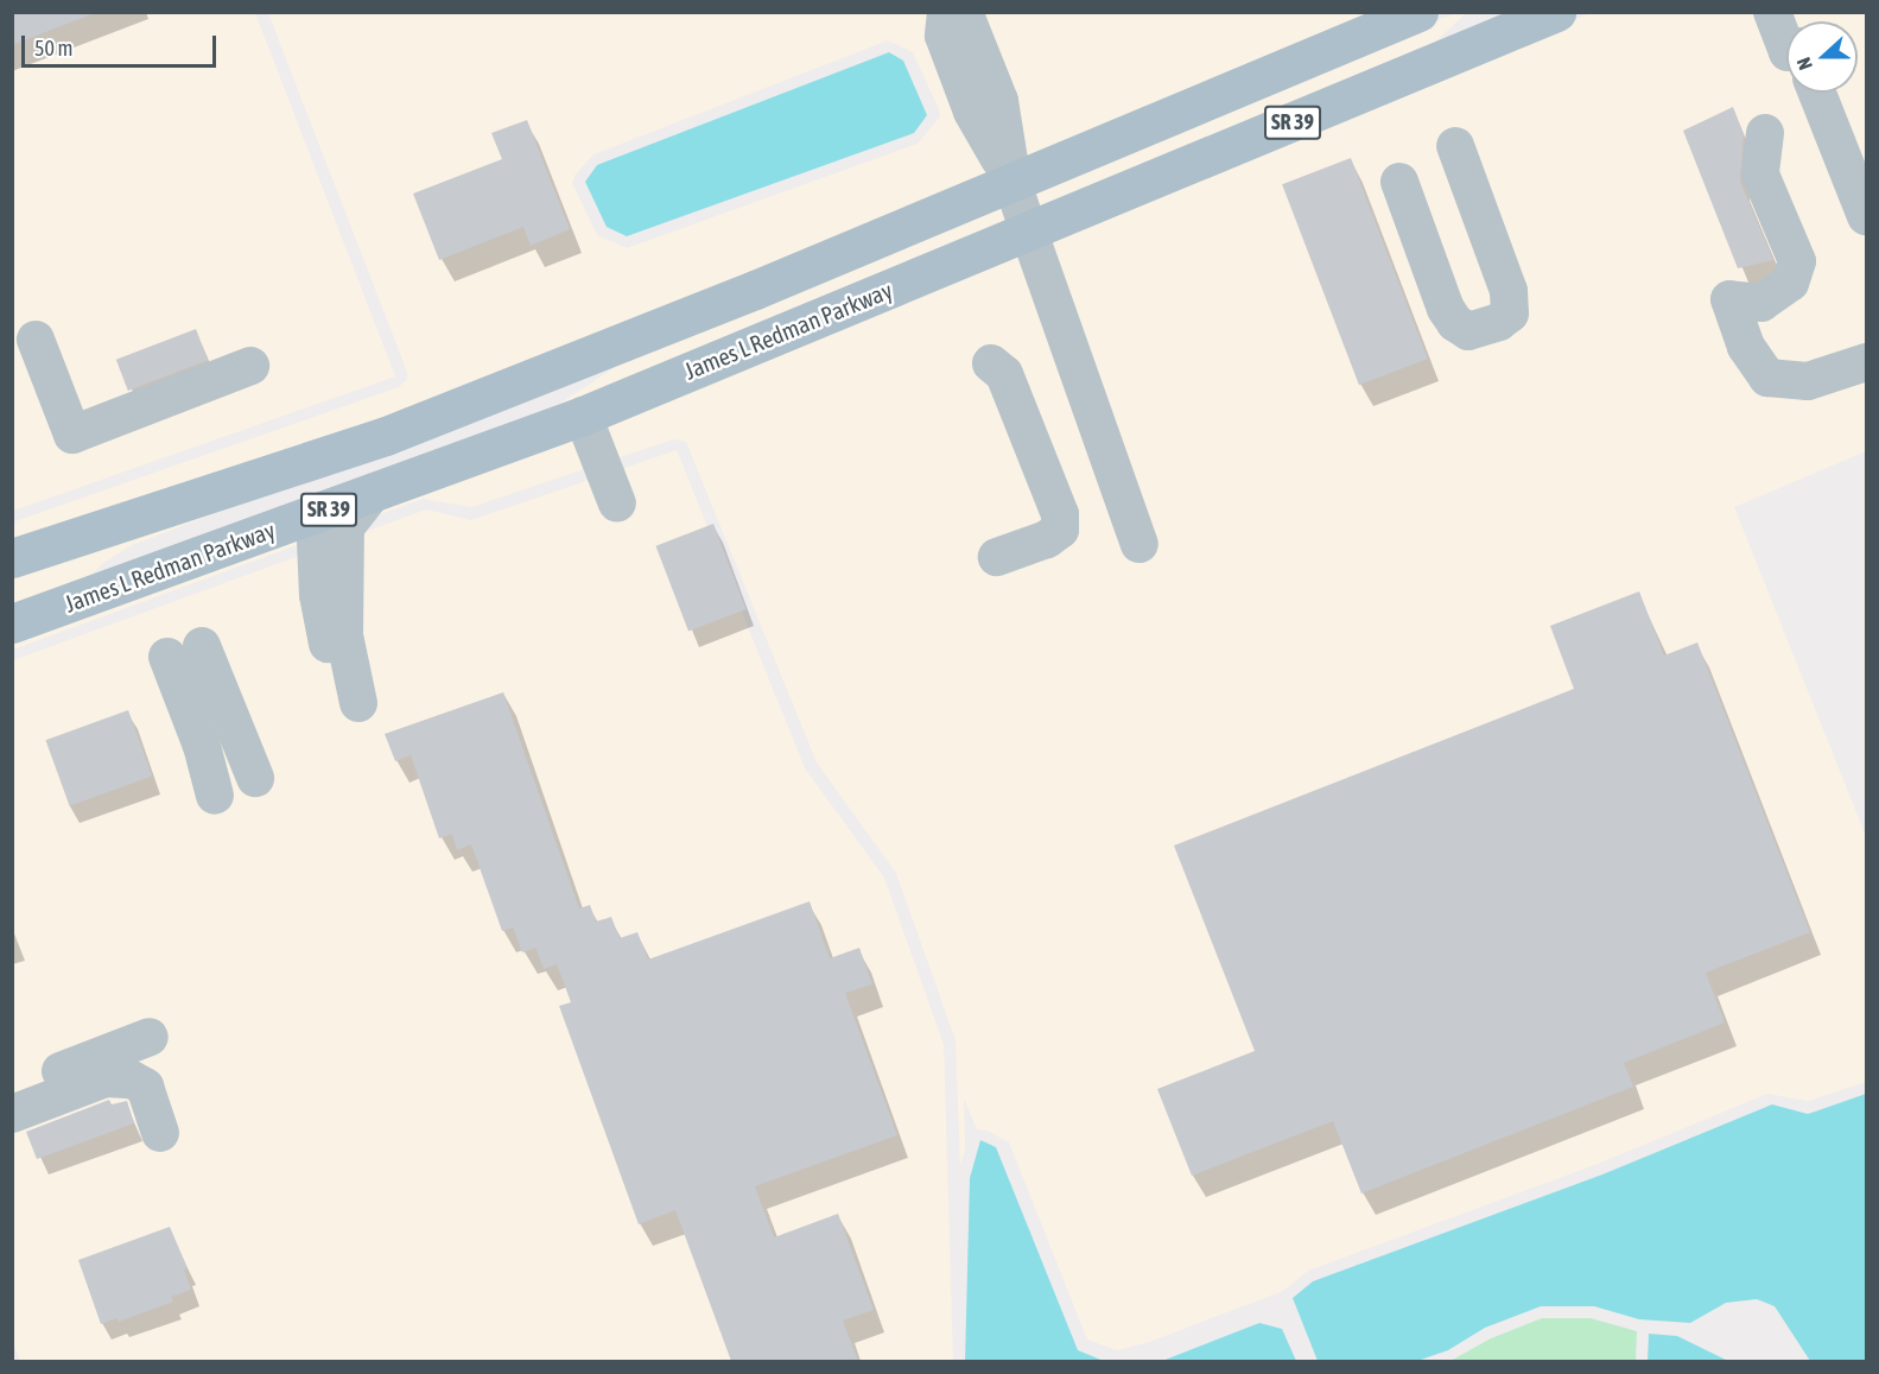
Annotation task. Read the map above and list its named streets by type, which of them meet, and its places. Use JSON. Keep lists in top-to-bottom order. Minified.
{"streets":{"main road":["SR 39","James L Redman Parkway"]},"scale_bar":"50 m","north":"left"}
